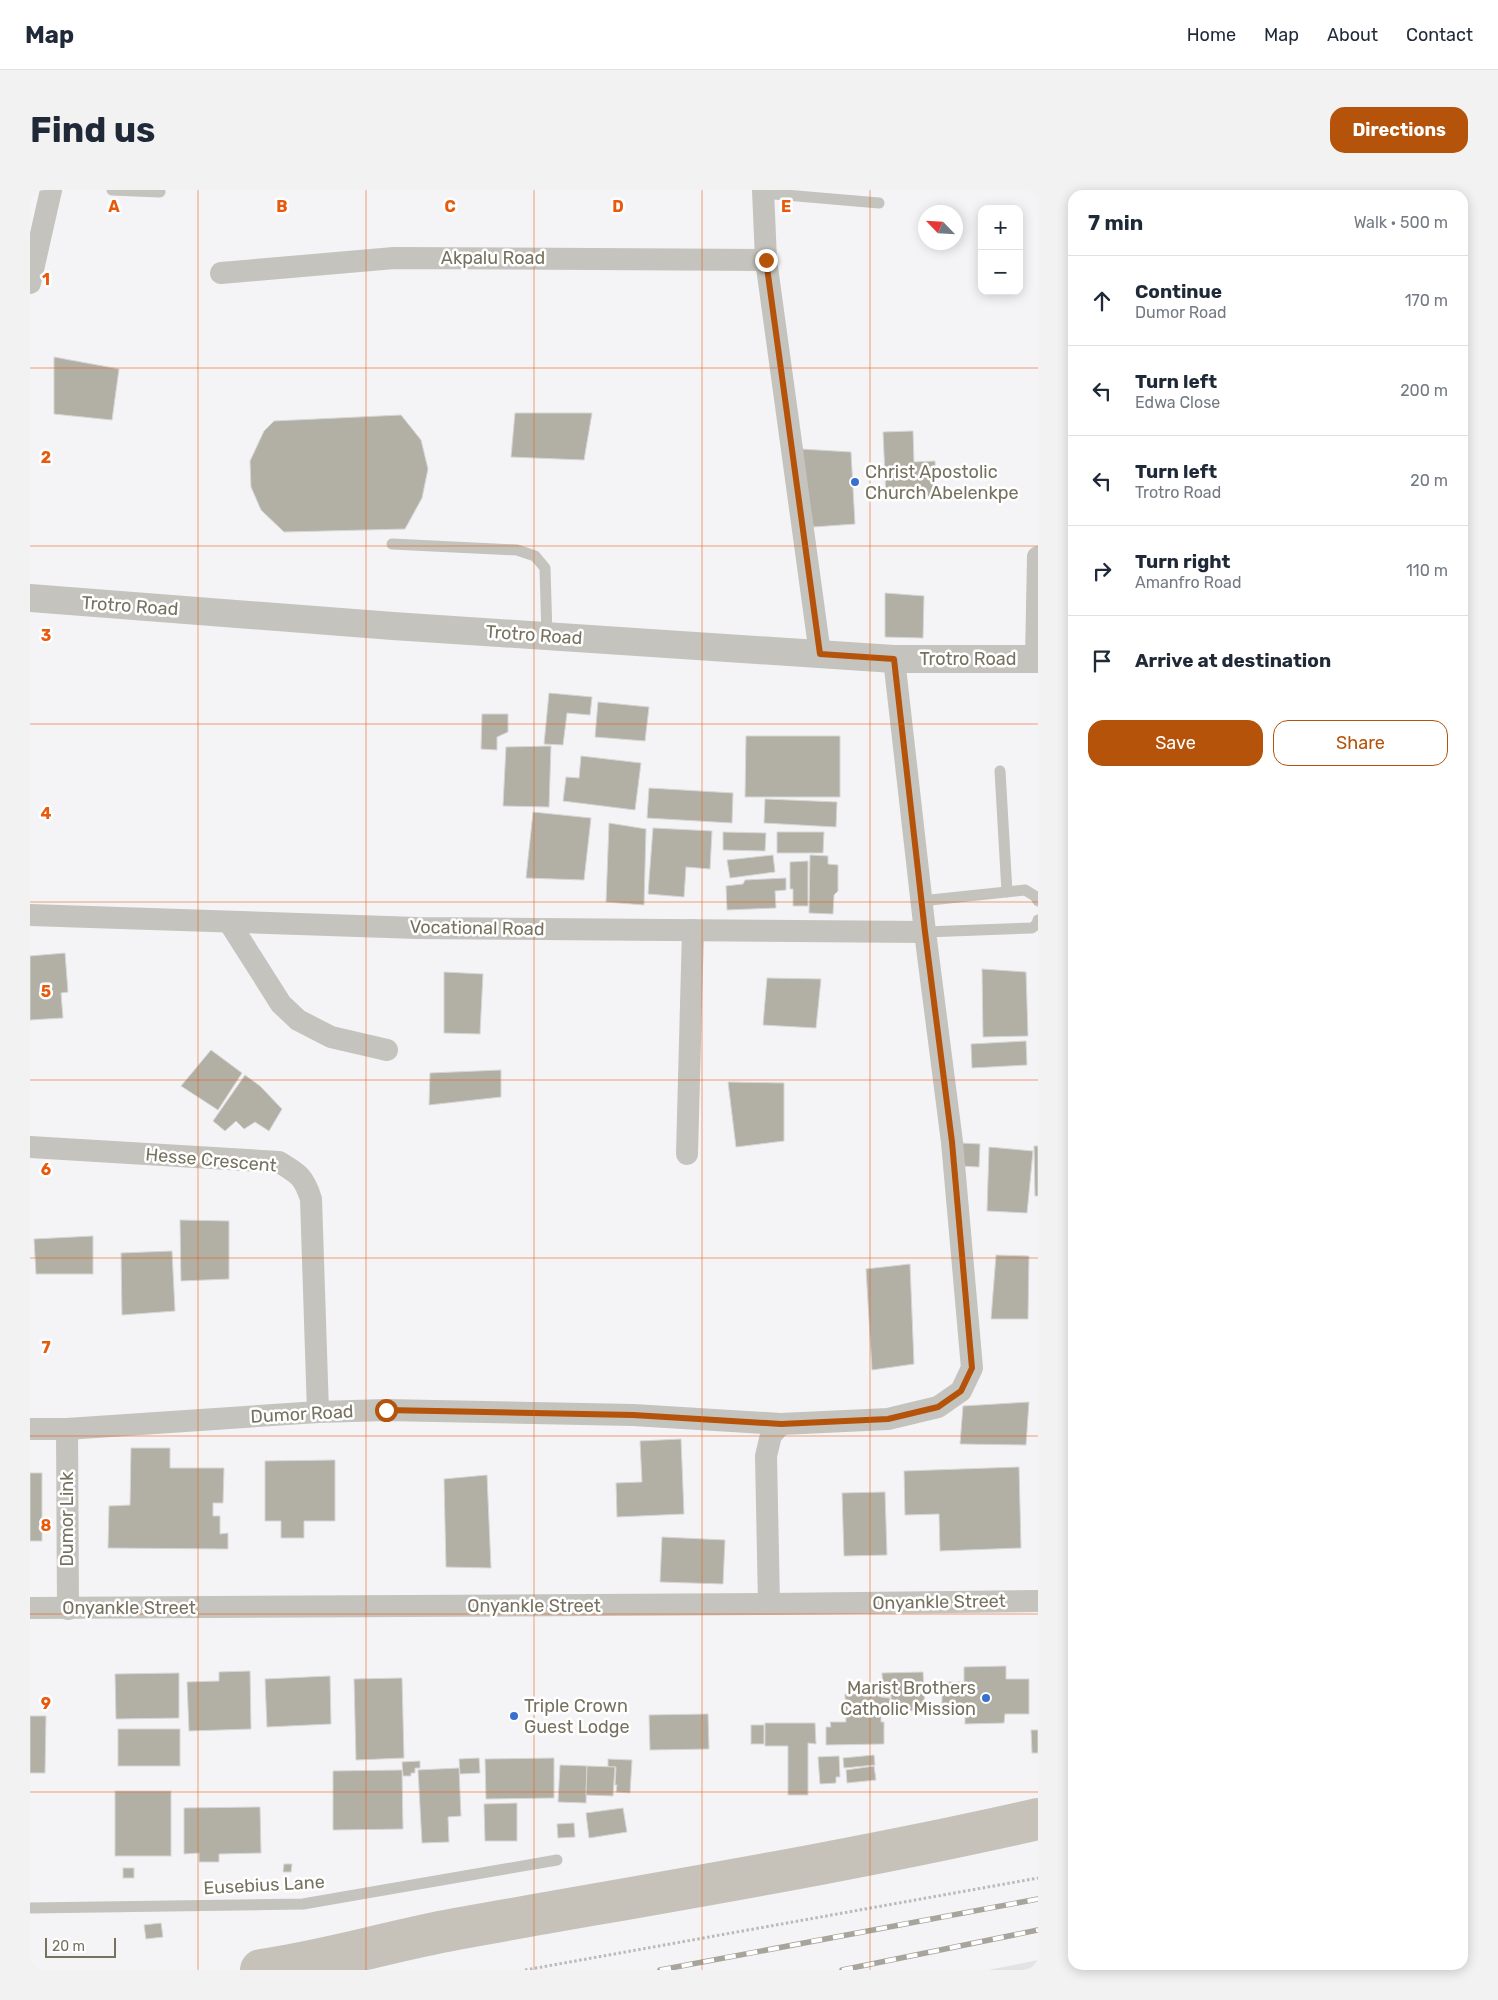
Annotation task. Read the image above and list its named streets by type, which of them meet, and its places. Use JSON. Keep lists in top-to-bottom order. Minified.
{"streets":{"street":["Akpalu Road","Trotro Road","Vocational Road","Hesse Crescent","Dumor Road","Dumor Link","Onyankle Street"],"lane":["Eusebius Lane"]},"crossings":[["Vocational Road","Dumor Road"],["Hesse Crescent","Dumor Road"],["Dumor Road","Dumor Link"],["Dumor Link","Onyankle Street"]],"places":["Christ Apostolic Church Abelenkpe","Marist Brothers Catholic Mission","Triple Crown Guest Lodge"],"scale_bar":"20 m","north":"top left","page":{"header":"Map","nav":["Home","Map","About","Contact"],"buttons":["Directions",["Save","Share"]],"title":"Find us","heading":["7 min","Walk · 500 m"],"map_buttons":["+","−"],"list":[["Continue","Dumor Road","170 m"],["Turn left","Edwa Close","200 m"],["Turn left","Trotro Road","20 m"],["Turn right","Amanfro Road","110 m"],"Arrive at destination"],"scale":"20 m"},"grid":{"columns":["A","B","C","D","E"],"rows":["1","2","3","4","5","6","7","8","9"]}}
